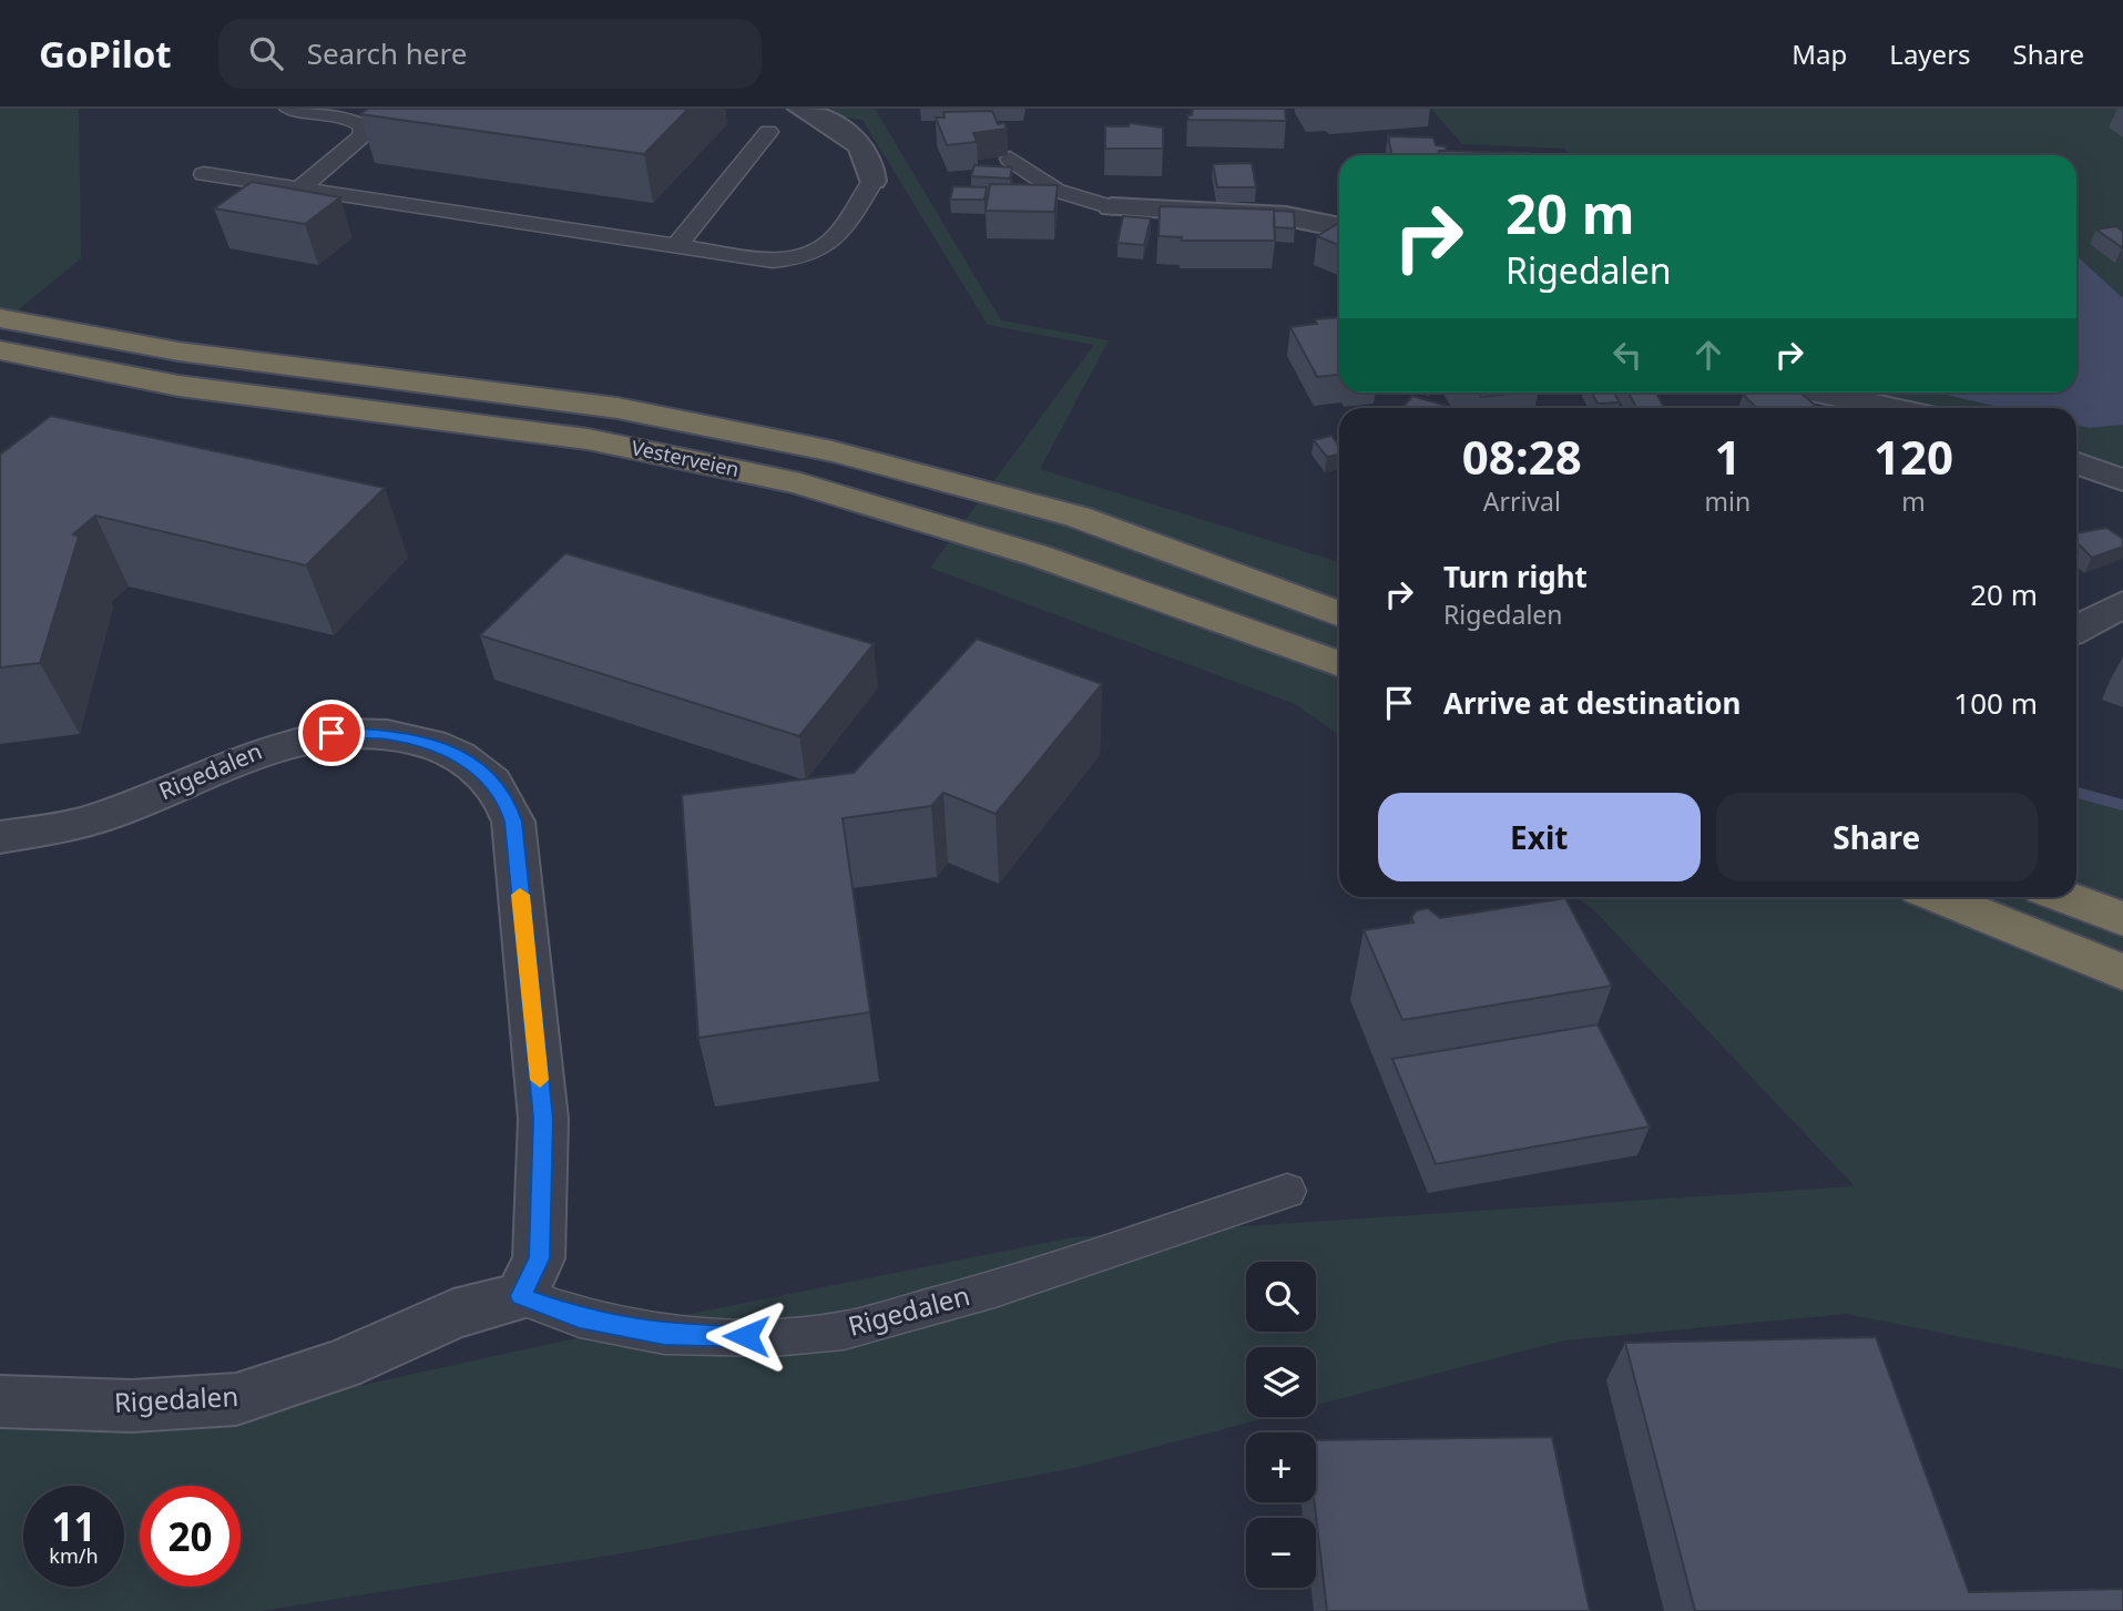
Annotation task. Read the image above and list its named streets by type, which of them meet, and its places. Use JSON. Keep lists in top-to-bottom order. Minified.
{"streets":{"highway":["Vesterveien"],"street":["Rigedalen"]},"page":{"header":"GoPilot","search":"Search here","nav":["Map","Layers","Share"],"turn":["20 m","Rigedalen"],"eta":["08:28","Arrival","1","min","120","m"],"list":[{"name":"Turn right","note":"Rigedalen","value":"20 m"},{"name":"Arrive at destination","value":"100 m"}],"buttons":["Exit","Share"],"map_buttons":["+","−"],"speed":"11 km/h","limit":"20"}}
